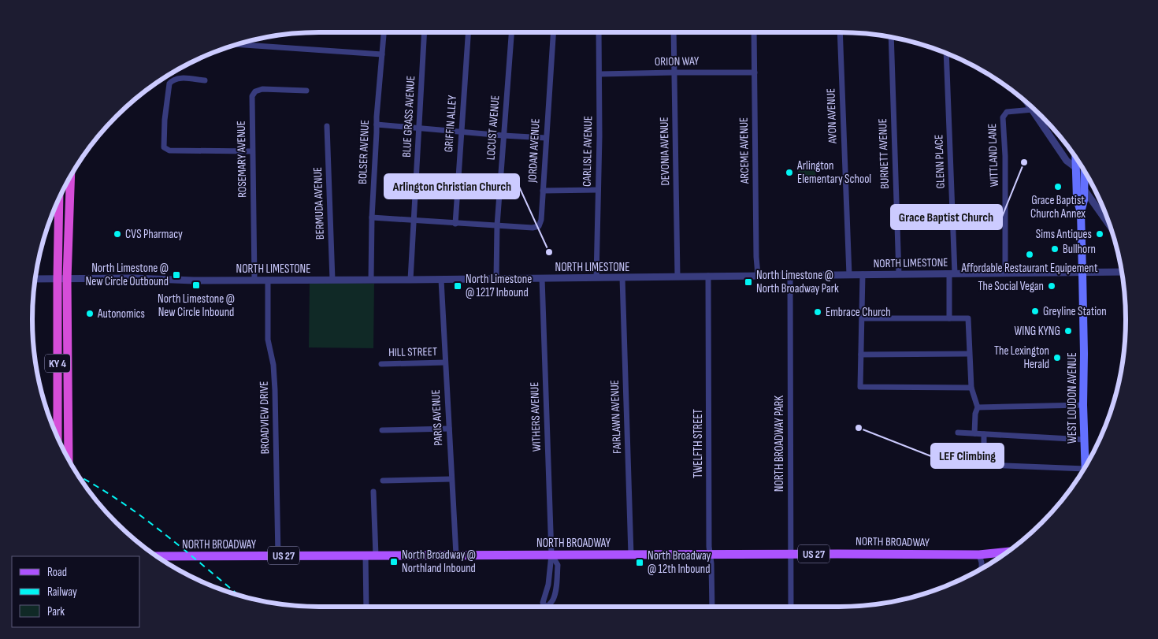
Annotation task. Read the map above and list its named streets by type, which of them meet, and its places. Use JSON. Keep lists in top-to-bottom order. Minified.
{"streets":{"highway":["KY 4"],"main road":["WEST LOUDON AVENUE","NORTH BROADWAY","US 27"],"street":["ORION WAY","AVON AVENUE","BLUE GRASS AVENUE","GRIFFIN ALLEY","LOCUST AVENUE","JORDAN AVENUE","ARCEME AVENUE","CARLISLE AVENUE","DEVONIA AVENUE","BOLSER AVENUE","BURNETT AVENUE","WITTLAND LANE","ROSEMARY AVENUE","GLENN PLACE","BERMUDA AVENUE","NORTH LIMESTONE","HILL STREET","WITHERS AVENUE","FAIRLAWN AVENUE","BROADVIEW DRIVE","PARIS AVENUE","TWELFTH STREET","NORTH BROADWAY PARK"]},"crossings":[["ORION WAY","ARCEME AVENUE"],["ORION WAY","CARLISLE AVENUE"],["ORION WAY","DEVONIA AVENUE"],["AVON AVENUE","NORTH LIMESTONE"],["BLUE GRASS AVENUE","JORDAN AVENUE"],["BLUE GRASS AVENUE","NORTH LIMESTONE"],["GRIFFIN ALLEY","JORDAN AVENUE"],["LOCUST AVENUE","JORDAN AVENUE"],["LOCUST AVENUE","NORTH LIMESTONE"],["JORDAN AVENUE","BOLSER AVENUE"],["ARCEME AVENUE","NORTH LIMESTONE"],["CARLISLE AVENUE","NORTH LIMESTONE"],["DEVONIA AVENUE","NORTH LIMESTONE"],["BOLSER AVENUE","NORTH LIMESTONE"],["BURNETT AVENUE","NORTH LIMESTONE"],["WITTLAND LANE","NORTH LIMESTONE"],["ROSEMARY AVENUE","NORTH LIMESTONE"],["GLENN PLACE","NORTH LIMESTONE"],["BERMUDA AVENUE","NORTH LIMESTONE"],["NORTH LIMESTONE","KY 4"],["NORTH LIMESTONE","WEST LOUDON AVENUE"],["NORTH LIMESTONE","WITHERS AVENUE"],["NORTH LIMESTONE","FAIRLAWN AVENUE"],["NORTH LIMESTONE","BROADVIEW DRIVE"],["NORTH LIMESTONE","PARIS AVENUE"],["NORTH LIMESTONE","TWELFTH STREET"],["NORTH LIMESTONE","NORTH BROADWAY PARK"],["HILL STREET","PARIS AVENUE"],["WITHERS AVENUE","NORTH BROADWAY"],["FAIRLAWN AVENUE","NORTH BROADWAY"],["BROADVIEW DRIVE","NORTH BROADWAY"],["PARIS AVENUE","NORTH BROADWAY"],["TWELFTH STREET","NORTH BROADWAY"],["NORTH BROADWAY PARK","NORTH BROADWAY"]],"places":{"other":["Grace Baptist Church","Arlington Elementary School","Grace Baptist Church Annex","CVS Pharmacy","Sims Antiques","Bullhorn","Arlington Christian Church","Affordable Restaurant Equipement","The Social Vegan","Greyline Station","Embrace Church","Autonomics","WING KYNG","The Lexington Herald","LEF Climbing"],"transit":["North Limestone @ New Circle Outbound","North Limestone @ North Broadway Park","North Limestone @ New Circle Inbound","North Limestone @ 1217 Inbound","North Broadway @ Northland Inbound","North Broadway @ 12th Inbound"]},"legend":["Road","Railway","Park"]}
